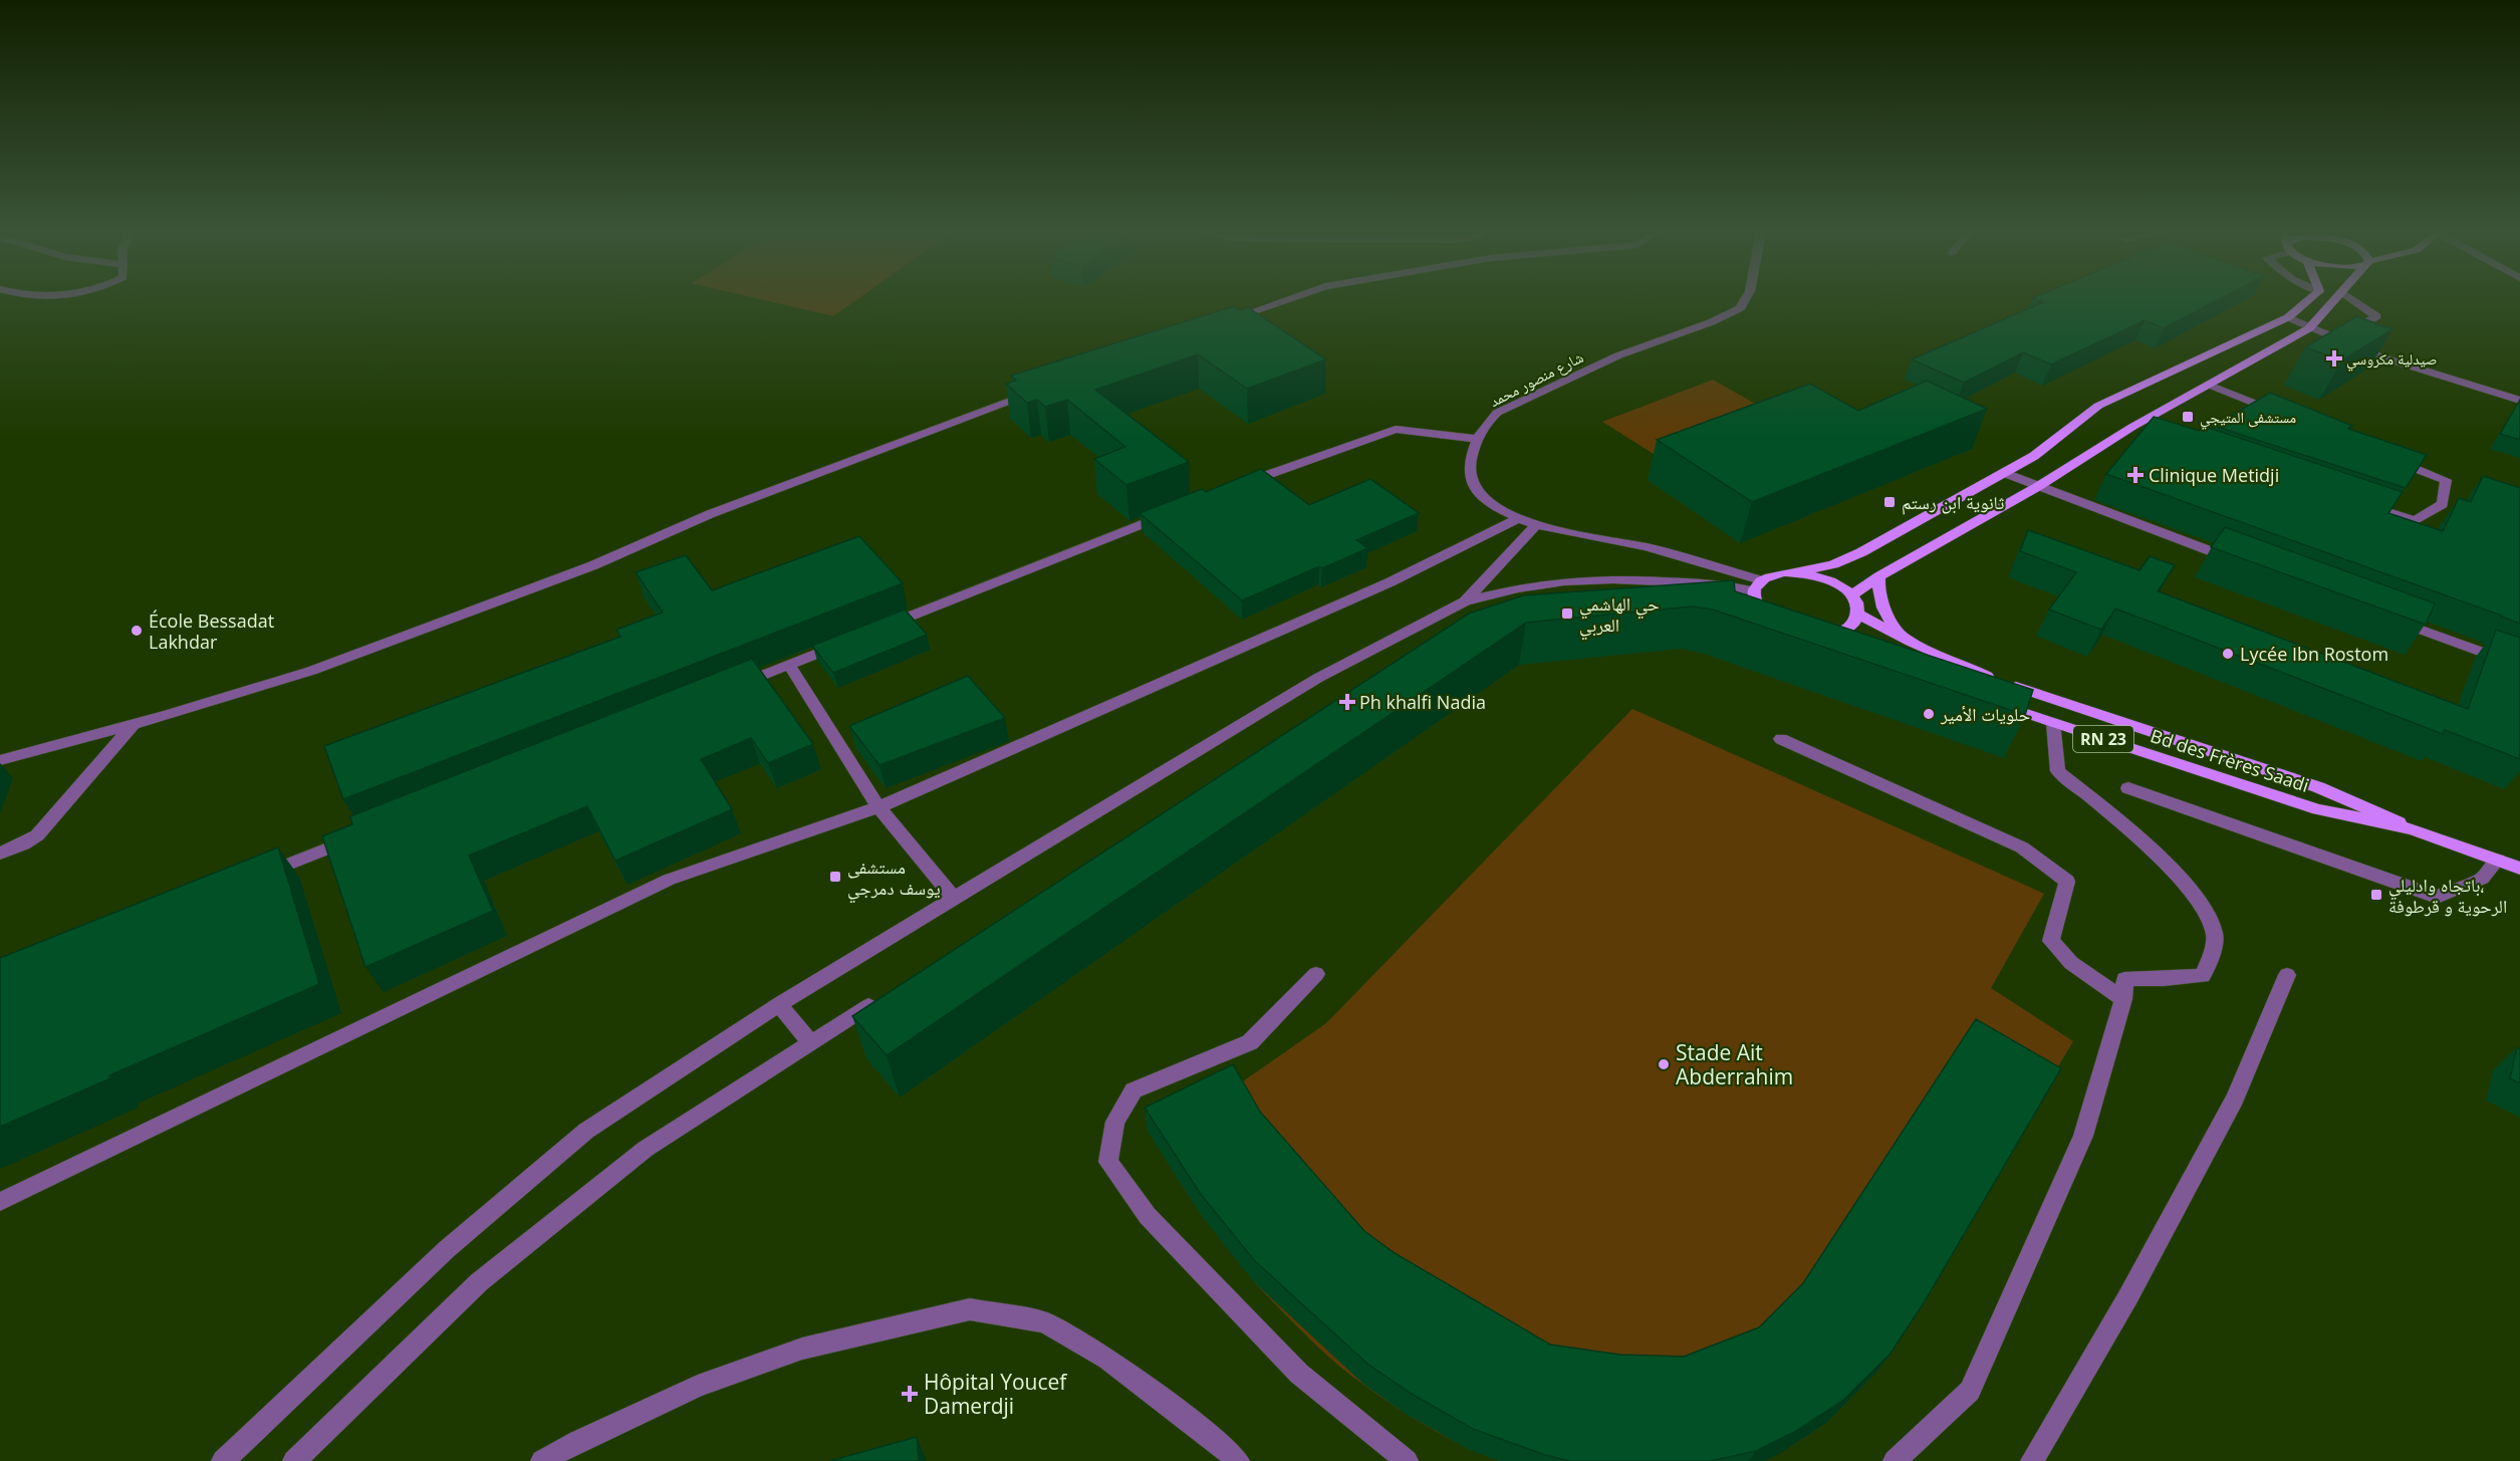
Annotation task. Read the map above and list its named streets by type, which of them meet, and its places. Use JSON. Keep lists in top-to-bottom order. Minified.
{"streets":{"main road":["RN 23","Bd des Frères Saadi"],"street":["شارع منصور محمد"]},"crossings":[["شارع منصور محمد","Bd des Frères Saadi"],["RN 23","Bd des Frères Saadi"]],"places":{"health":["صيدلية مكروسي","Clinique Metidji","Ph khalfi Nadia","Hôpital Youcef Damerdji"],"transit":["مستشفى المتيجي","ثانوية ابن رستم","حي الهاشمي العربي","مستشفى يوسف دمرجي","باتجاه وادليلي، الرحوية و قرطوفة"],"other":["École Bessadat Lakhdar","Lycée Ibn Rostom","حلويات الأمير","Stade Ait Abderrahim"]}}
